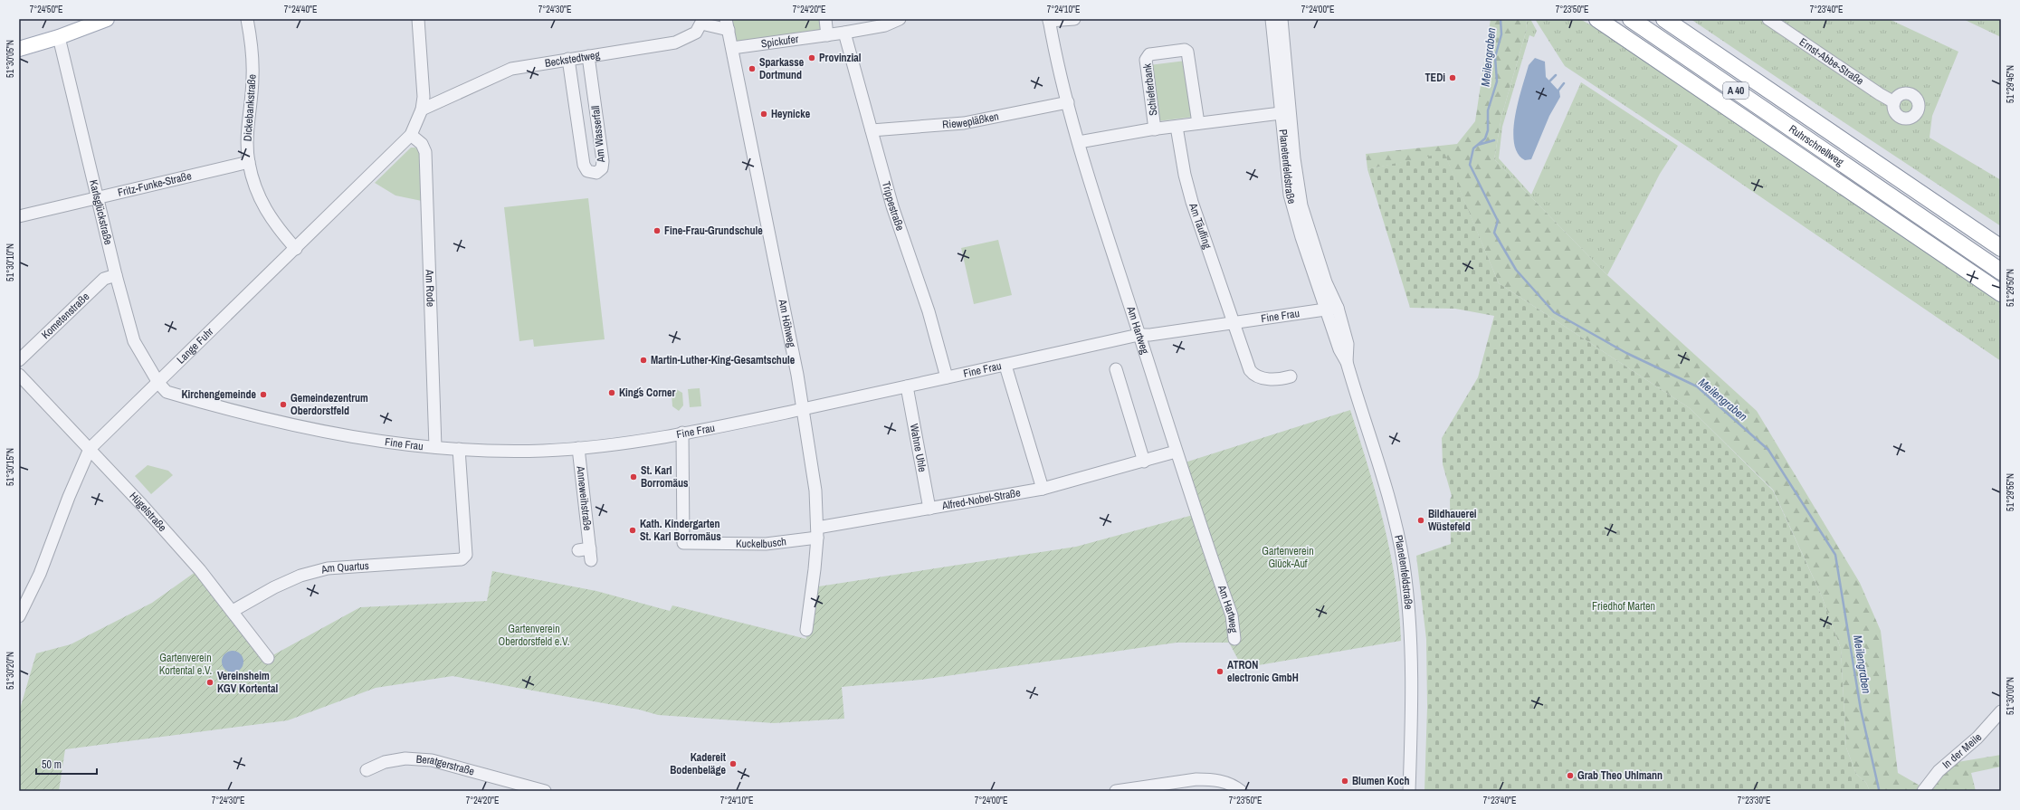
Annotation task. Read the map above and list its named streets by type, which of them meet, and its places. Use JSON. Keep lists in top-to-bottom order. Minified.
{"streets":{"highway":["A 40","Ruhrschnellweg"],"street":["Spickufer","Beckstedtweg","Ernst-Abbe-Straße","Schieferbank","Dickebankstraße","Riewepläßken","Am Wasserfall","Planetenfeldstraße","Fritz-Funke-Straße","Trippestraße","Karlsglückstraße","Am Täufling","Am Rode","Kometenstraße","Fine Frau","Am Höhweg","Am Hartweg","Lange Fuhr","Wahne Uhle","Anneweihstraße","Alfred-Nobel-Straße","Hügelstraße","Kuckelbusch","Am Quartus","In der Meile","Beratgerstraße"]},"crossings":[["Spickufer","Trippestraße"],["Spickufer","Am Höhweg"],["Beckstedtweg","Am Wasserfall"],["Beckstedtweg","Am Höhweg"],["Beckstedtweg","Lange Fuhr"],["Schieferbank","Planetenfeldstraße"],["Schieferbank","Am Täufling"],["Schieferbank","Am Hartweg"],["Dickebankstraße","Fritz-Funke-Straße"],["Dickebankstraße","Lange Fuhr"],["Riewepläßken","Trippestraße"],["Riewepläßken","Am Hartweg"],["Planetenfeldstraße","Fine Frau"],["Fritz-Funke-Straße","Karlsglückstraße"],["Trippestraße","Fine Frau"],["Karlsglückstraße","Kometenstraße"],["Karlsglückstraße","Fine Frau"],["Karlsglückstraße","Lange Fuhr"],["Am Täufling","Fine Frau"],["Am Rode","Fine Frau"],["Am Rode","Lange Fuhr"],["Fine Frau","Am Höhweg"],["Fine Frau","Am Hartweg"],["Fine Frau","Lange Fuhr"],["Fine Frau","Wahne Uhle"],["Fine Frau","Anneweihstraße"],["Fine Frau","Kuckelbusch"],["Fine Frau","Am Quartus"],["Am Höhweg","Alfred-Nobel-Straße"],["Am Höhweg","Kuckelbusch"],["Am Hartweg","Alfred-Nobel-Straße"],["Lange Fuhr","Hügelstraße"],["Wahne Uhle","Alfred-Nobel-Straße"],["Alfred-Nobel-Straße","Kuckelbusch"],["Hügelstraße","Am Quartus"]],"water":["Meilengraben"],"parks":["Gartenverein Glück-Auf","Friedhof Marten","Gartenverein Oberdorstfeld e.V.","Gartenverein Kortental e.V."],"places":["Provinzial","Sparkasse Dortmund","TEDi","Heynicke","Fine-Frau-Grundschule","Martin-Luther-King-Gesamtschule","King´s Corner","Kirchengemeinde","Gemeindezentrum Oberdorstfeld","St. Karl Borromäus","Bildhauerei Wüstefeld","Kath. Kindergarten St. Karl Borromäus","ATRON electronic GmbH","Vereinsheim KGV Kortental","Kadereit Bodenbeläge","Grab Theo Uhlmann","Blumen Koch"],"scale_bar":"50 m","coordinates":["7°24'50\"E","7°24'40\"E","7°24'30\"E","7°24'20\"E","7°24'10\"E","7°24'00\"E","7°23'50\"E","7°23'40\"E","51°30'05\"N","51°29'45\"N","51°30'10\"N","51°29'50\"N","51°30'15\"N","51°29'55\"N","51°30'20\"N","51°30'00\"N","7°23'30\"E"]}
